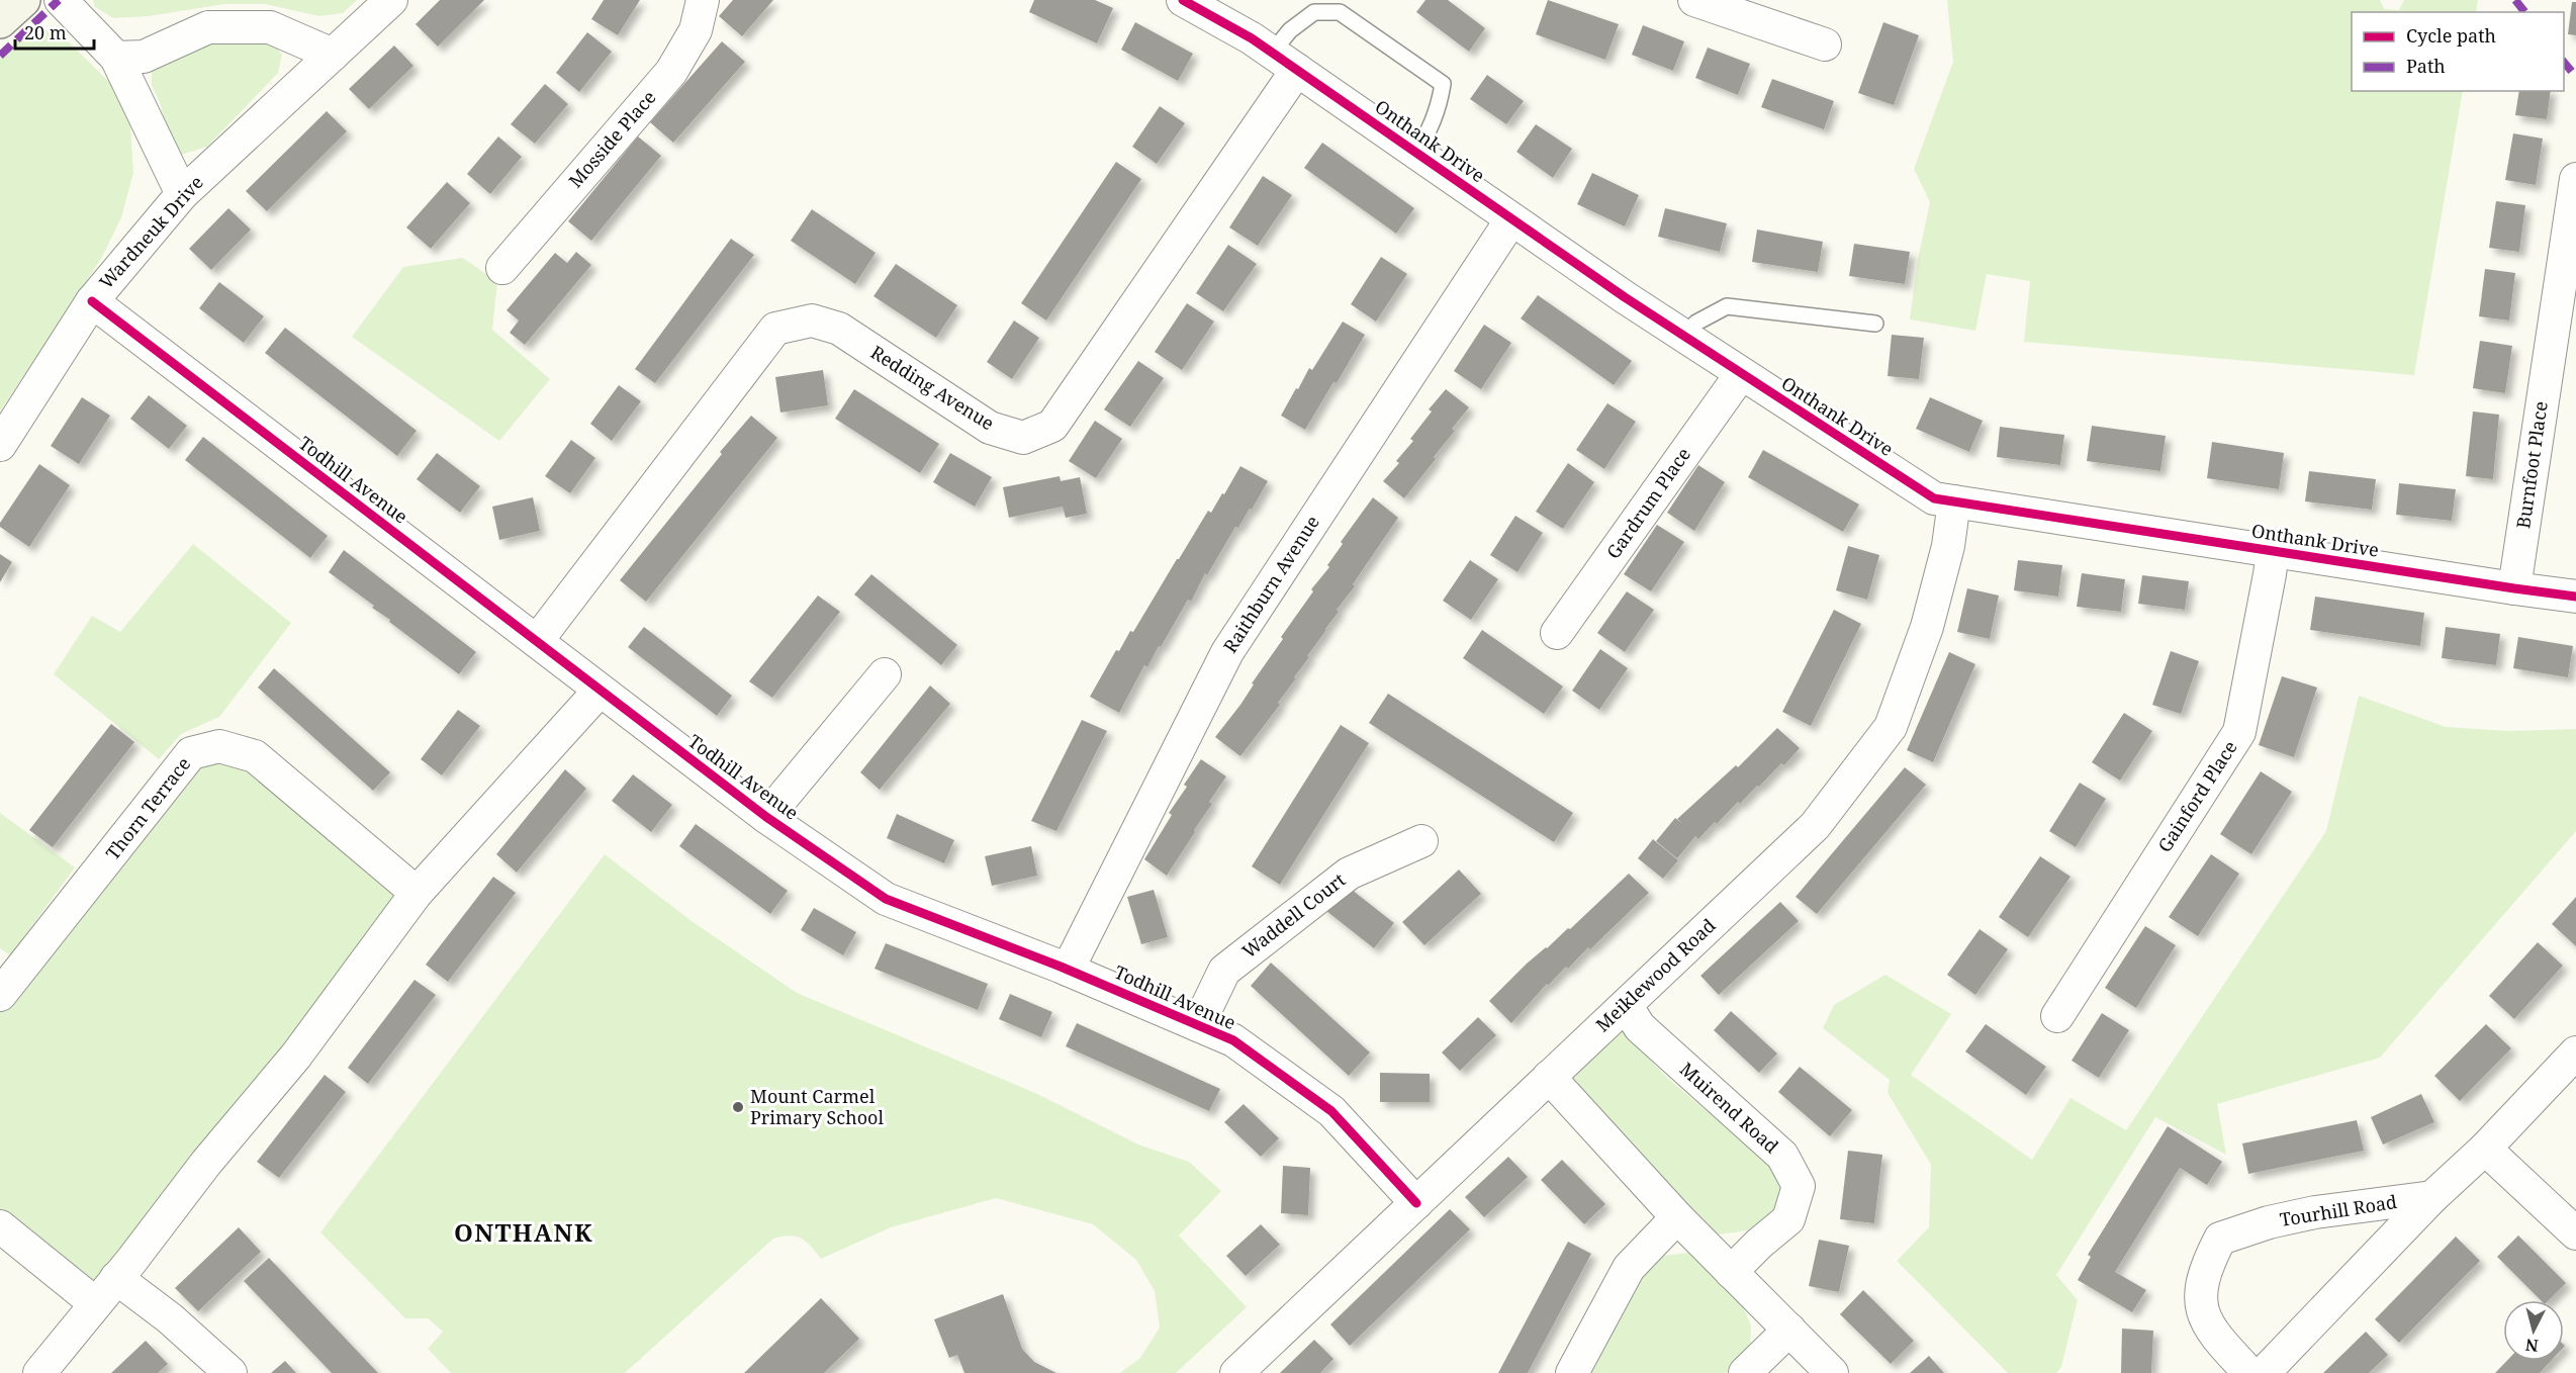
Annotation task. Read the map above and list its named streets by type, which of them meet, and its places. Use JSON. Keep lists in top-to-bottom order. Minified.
{"streets":{"street":["Mosside Place","Onthank Drive","Wardneuk Drive","Redding Avenue","Burnfoot Place","Todhill Avenue","Gardrum Place","Raithburn Avenue","Gainford Place","Thorn Terrace","Waddell Court","Meiklewood Road","Muirend Road","Tourhill Road"]},"crossings":[["Onthank Drive","Redding Avenue"],["Onthank Drive","Burnfoot Place"],["Onthank Drive","Gardrum Place"],["Onthank Drive","Raithburn Avenue"],["Onthank Drive","Gainford Place"],["Onthank Drive","Meiklewood Road"],["Wardneuk Drive","Todhill Avenue"],["Redding Avenue","Todhill Avenue"],["Todhill Avenue","Raithburn Avenue"],["Todhill Avenue","Waddell Court"],["Todhill Avenue","Meiklewood Road"],["Meiklewood Road","Muirend Road"]],"districts":["ONTHANK"],"places":["Mount Carmel Primary School"],"legend":["Cycle path","Path"],"scale_bar":"20 m","north":"bottom"}
